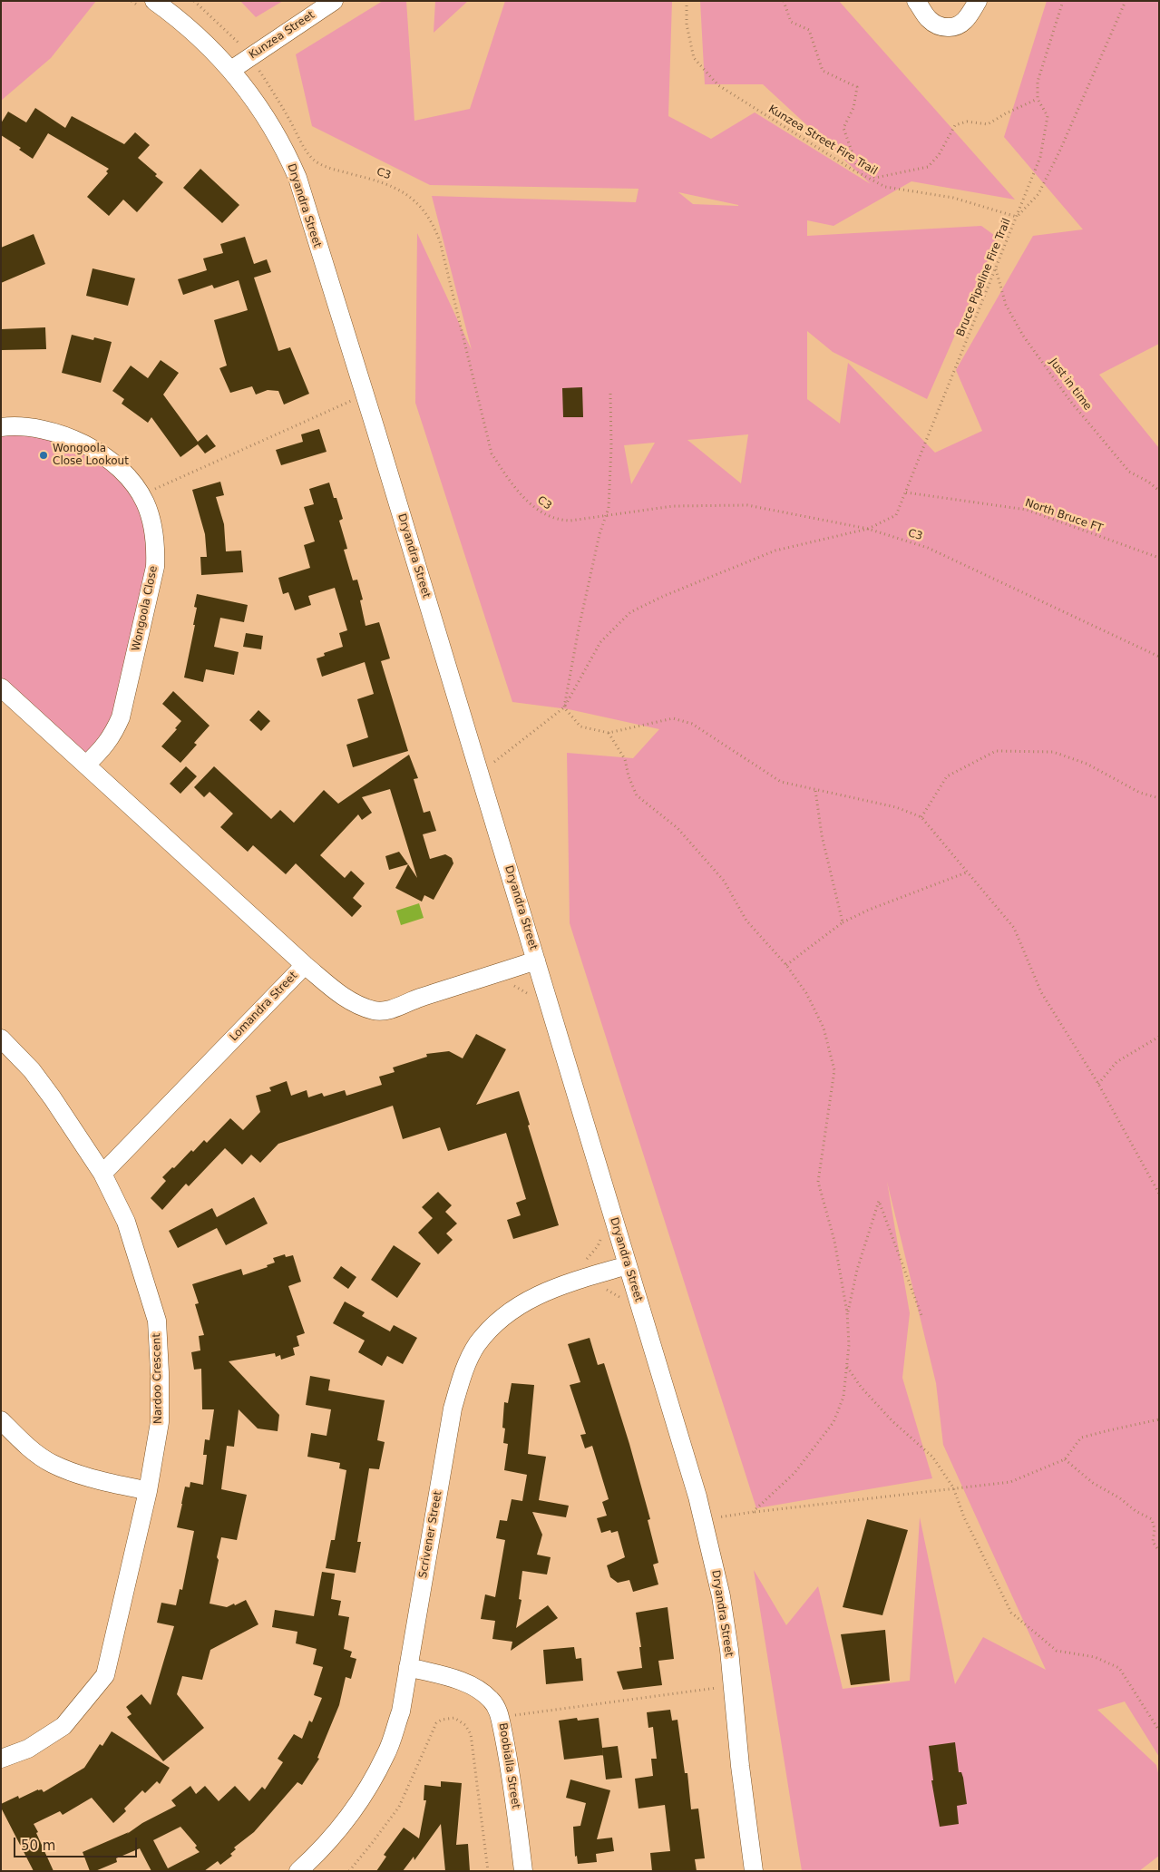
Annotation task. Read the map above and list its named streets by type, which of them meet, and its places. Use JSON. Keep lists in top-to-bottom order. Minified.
{"streets":{"street":["Kunzea Street","Dryandra Street","Wongoola Close","Lomandra Street","Nardoo Crescent","Scrivener Street","Boobialla Street"],"path":["Kunzea Street Fire Trail","C3","Bruce Pipeline Fire Trail","Just in time","North Bruce FT"]},"crossings":[["Kunzea Street","C3"],["Kunzea Street","Dryandra Street"],["Kunzea Street Fire Trail","Bruce Pipeline Fire Trail"],["C3","Bruce Pipeline Fire Trail"],["Dryandra Street","Lomandra Street"],["Dryandra Street","Scrivener Street"],["Bruce Pipeline Fire Trail","Just in time"],["Bruce Pipeline Fire Trail","North Bruce FT"],["Lomandra Street","Nardoo Crescent"],["Scrivener Street","Boobialla Street"]],"places":["Wongoola Close Lookout"],"scale_bar":"50 m"}
